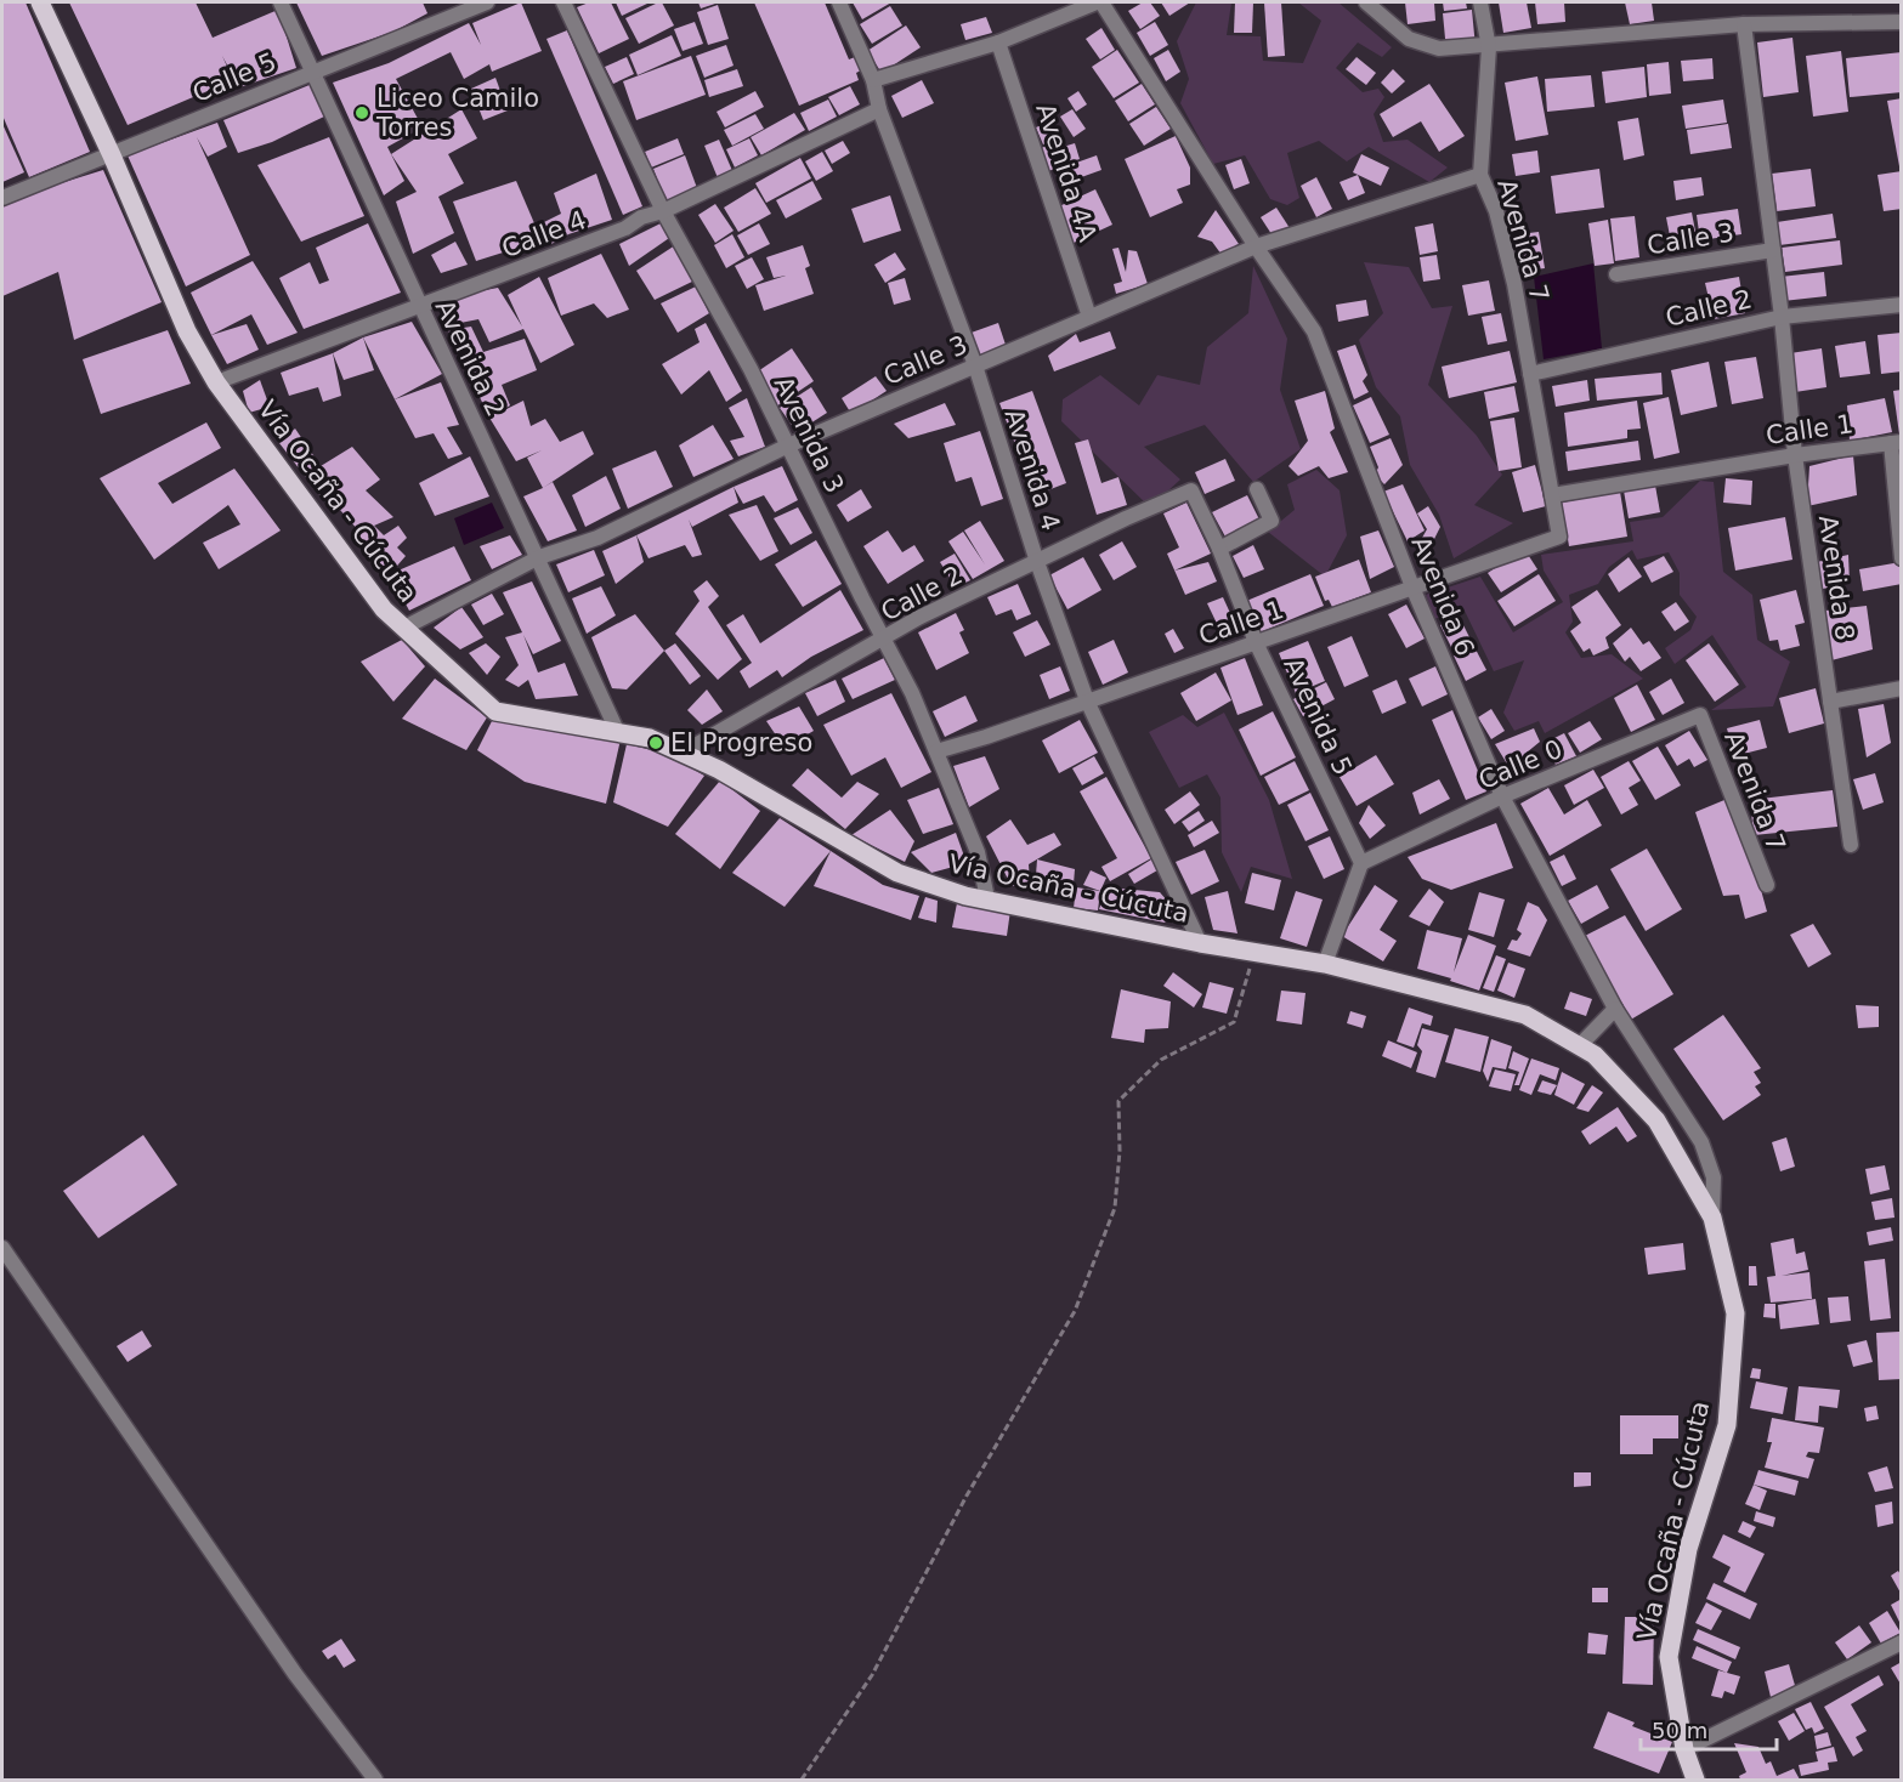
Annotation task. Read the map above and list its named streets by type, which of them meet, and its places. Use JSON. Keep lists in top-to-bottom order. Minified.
{"streets":{"main road":["Vía Ocaña - Cúcuta"],"street":["Calle 5","Avenida 4A","Calle 4","Calle 3","Avenida 7","Calle 2","Avenida 2","Calle 1","Avenida 3","Avenida 4","Avenida 8","Avenida 6","Avenida 5","Calle 0"]},"crossings":[["Calle 5","Avenida 2"],["Calle 5","Vía Ocaña - Cúcuta"],["Avenida 4A","Calle 3"],["Calle 4","Avenida 2"],["Calle 4","Avenida 3"],["Calle 4","Avenida 4"],["Calle 4","Vía Ocaña - Cúcuta"],["Calle 3","Avenida 7"],["Calle 3","Avenida 2"],["Calle 3","Avenida 3"],["Calle 3","Avenida 4"],["Calle 3","Vía Ocaña - Cúcuta"],["Calle 3","Avenida 8"],["Calle 3","Avenida 6"],["Avenida 7","Calle 2"],["Avenida 7","Calle 1"],["Avenida 7","Calle 0"],["Calle 2","Avenida 3"],["Calle 2","Avenida 4"],["Calle 2","Vía Ocaña - Cúcuta"],["Calle 2","Avenida 8"],["Calle 2","Avenida 5"],["Avenida 2","Vía Ocaña - Cúcuta"],["Calle 1","Avenida 3"],["Calle 1","Avenida 4"],["Calle 1","Avenida 8"],["Calle 1","Avenida 6"],["Calle 1","Avenida 5"],["Avenida 3","Vía Ocaña - Cúcuta"],["Avenida 4","Vía Ocaña - Cúcuta"],["Vía Ocaña - Cúcuta","Avenida 6"],["Avenida 6","Calle 0"],["Avenida 5","Calle 0"]],"places":["Liceo Camilo Torres","El Progreso"],"scale_bar":"50 m"}
